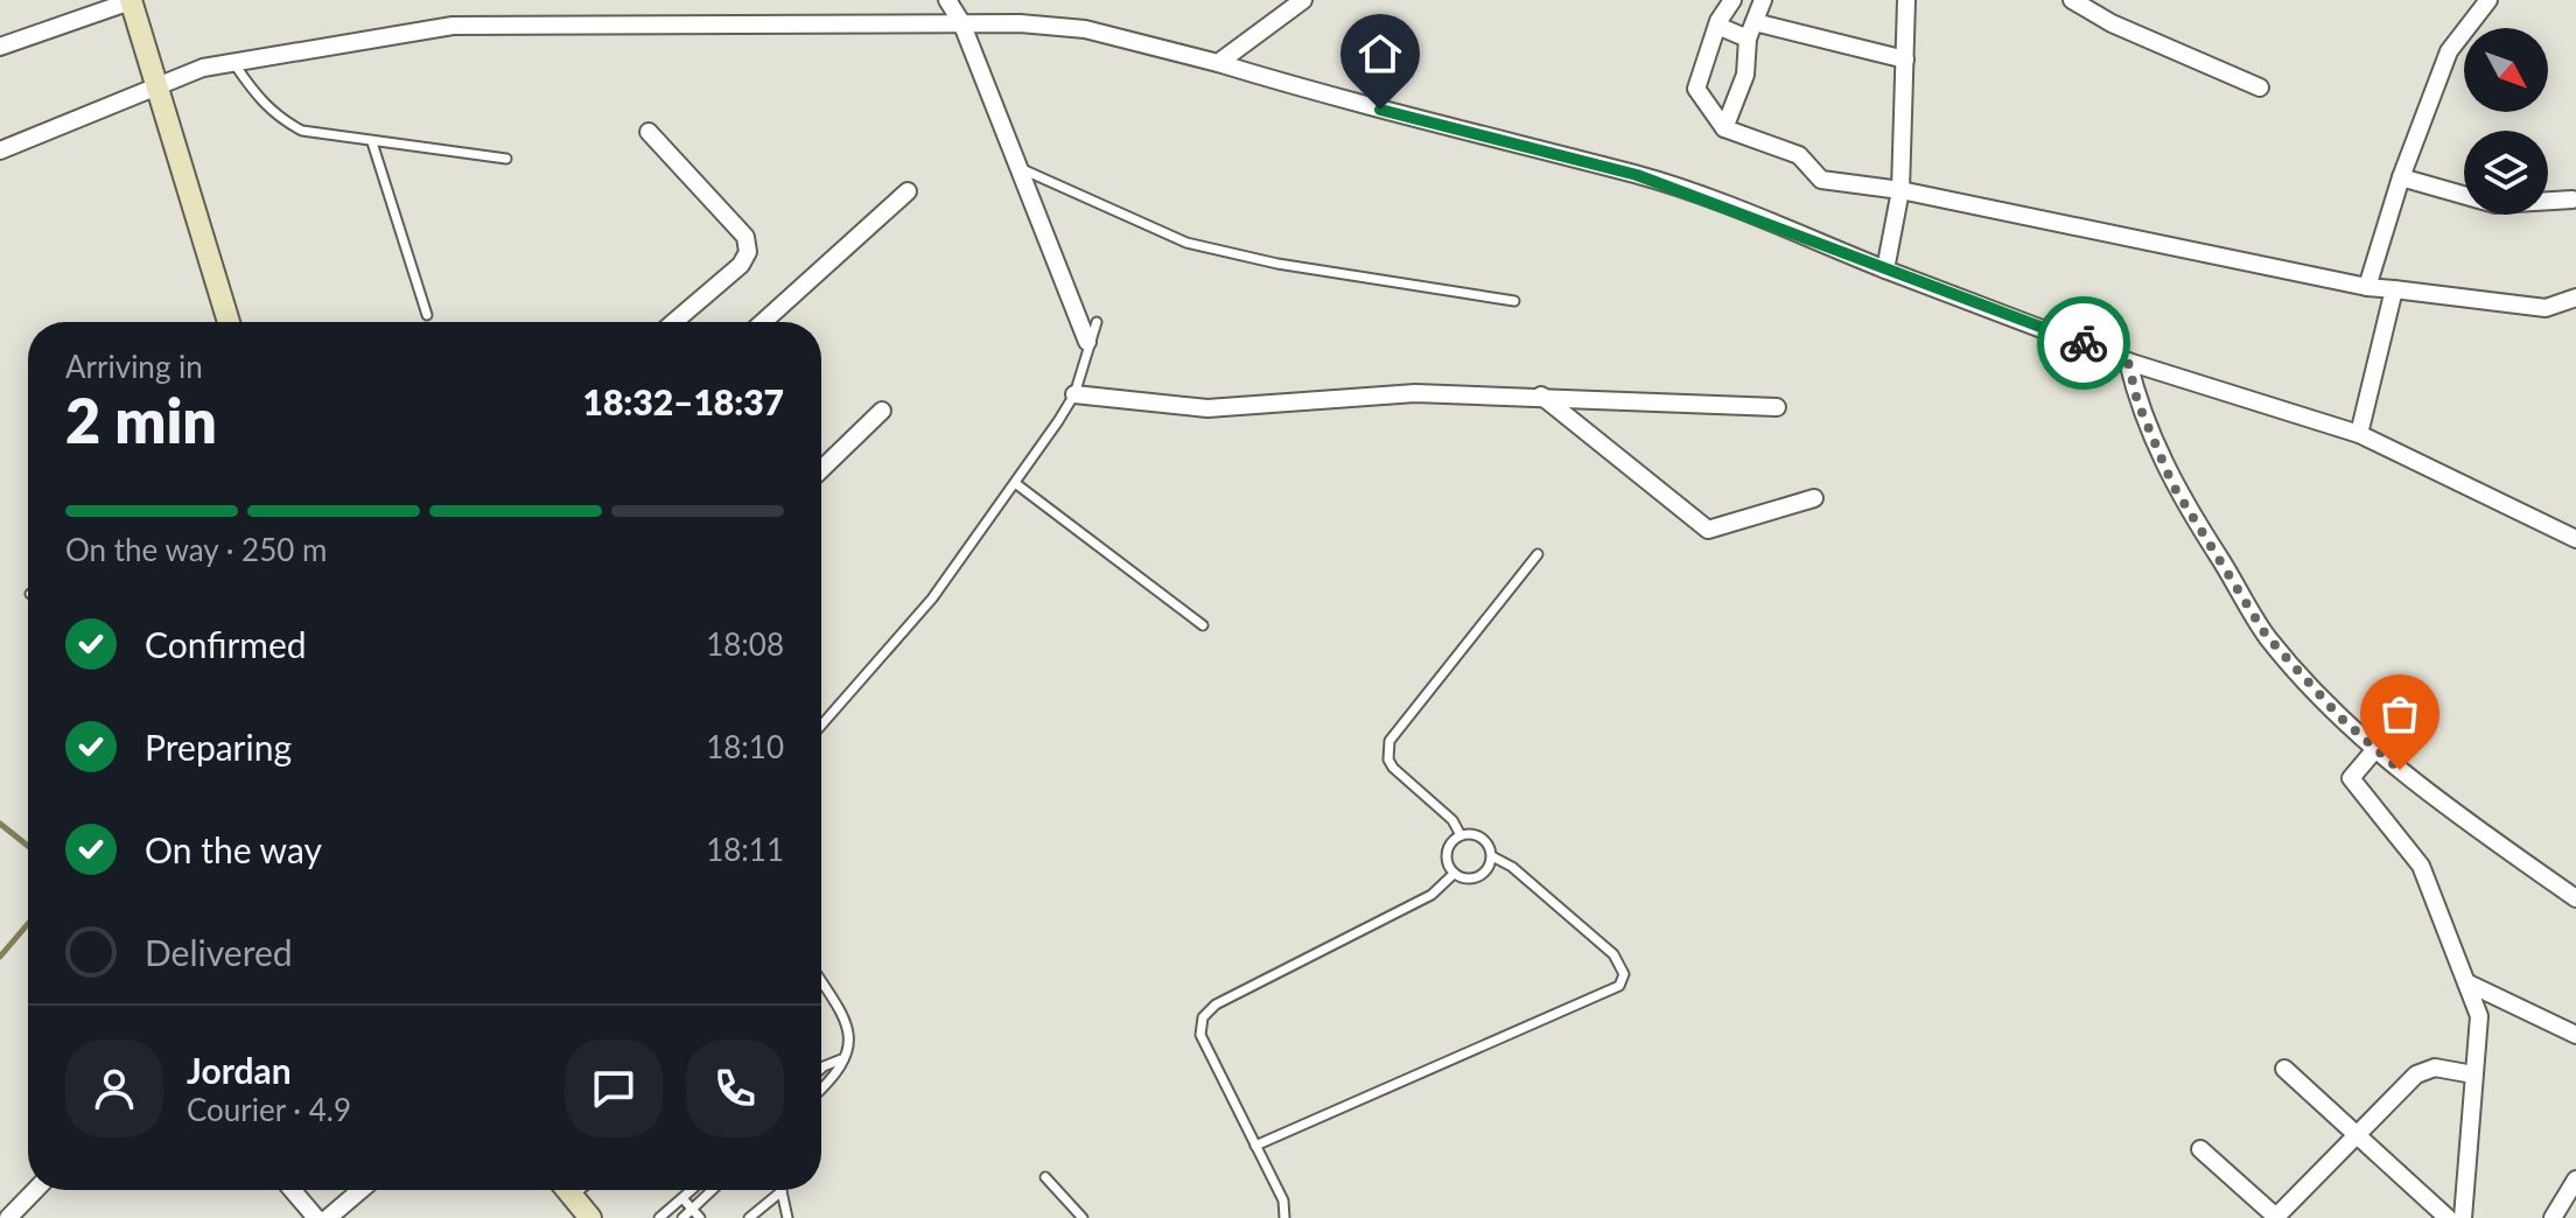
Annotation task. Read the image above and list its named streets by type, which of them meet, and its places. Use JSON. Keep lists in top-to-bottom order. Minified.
{"north":"bottom right","page":{"heading":["2 min","Arriving in","18:32–18:37"],"panel":["Jordan","Courier · 4.9"],"bar":"On the way · 250 m","list":[["Confirmed","18:08"],["Preparing","18:10"],["On the way","18:11"],"Delivered"]}}
